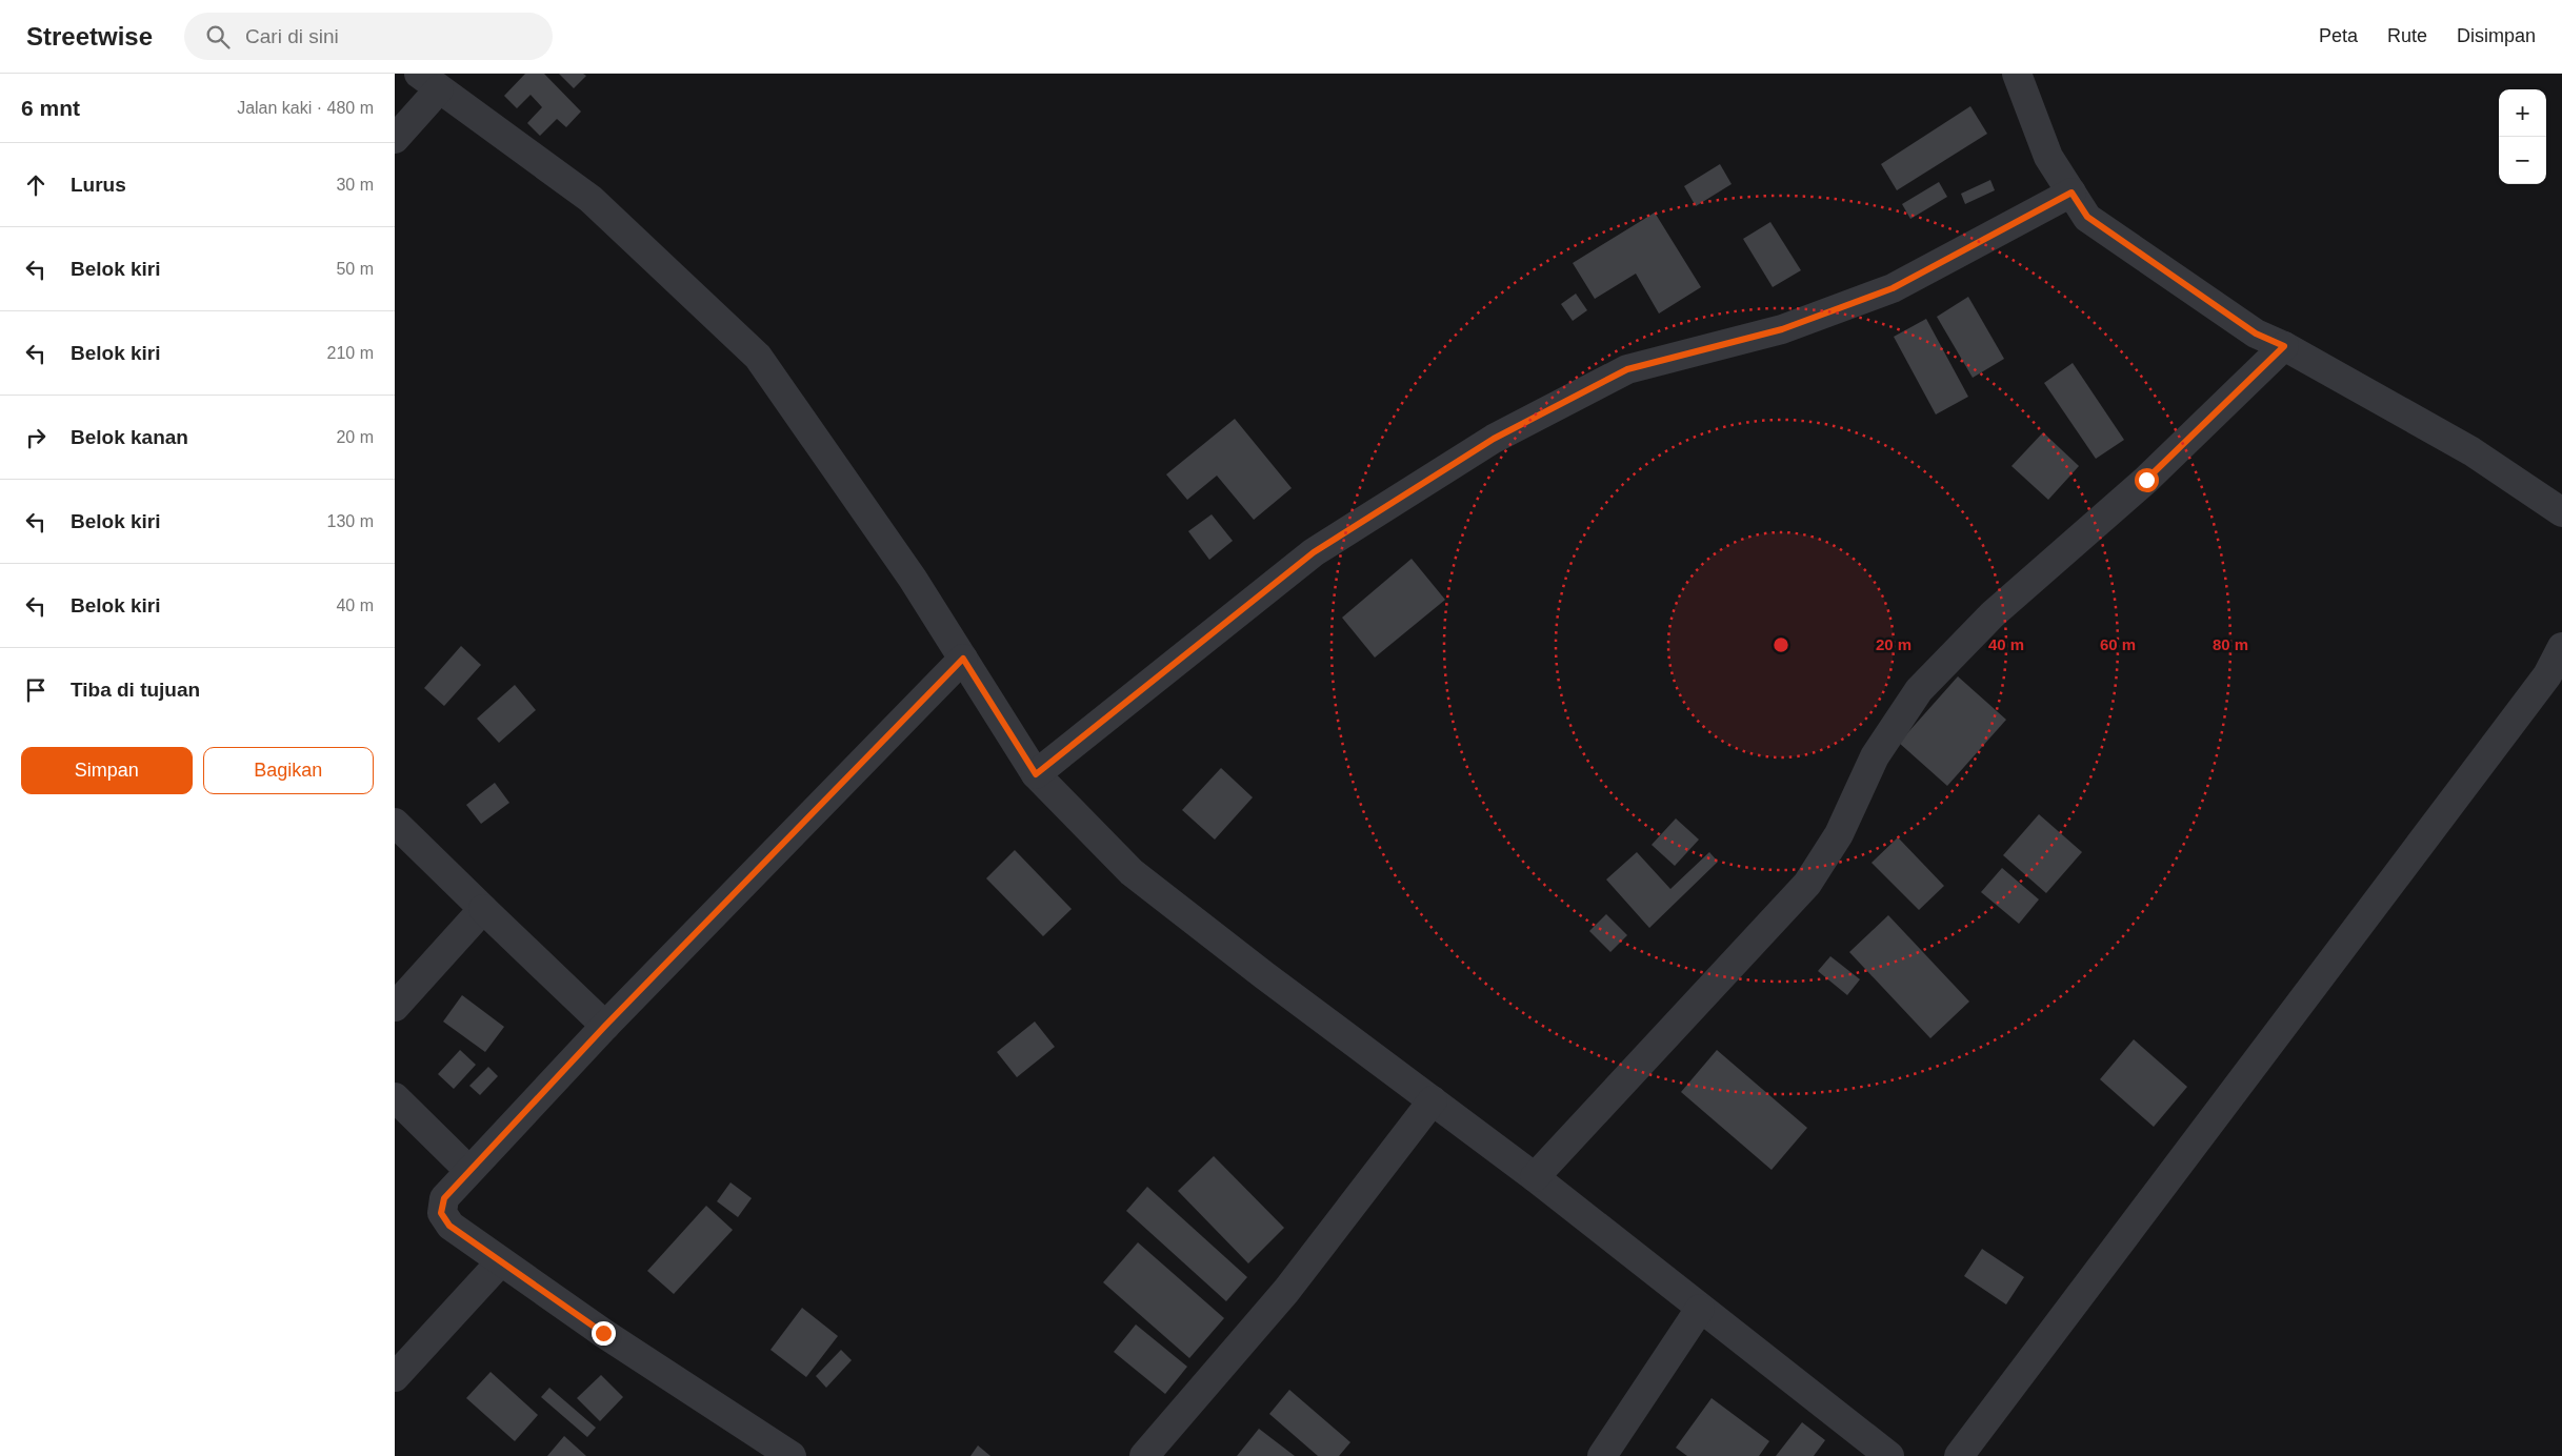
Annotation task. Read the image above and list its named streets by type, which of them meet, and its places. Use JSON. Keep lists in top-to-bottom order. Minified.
{"page":{"header":"Streetwise","search":"Cari di sini","nav":["Peta","Rute","Disimpan"],"heading":["6 mnt","Jalan kaki · 480 m"],"map_buttons":["+","−"],"list":[["Lurus","30 m"],["Belok kiri","50 m"],["Belok kiri","210 m"],["Belok kanan","20 m"],["Belok kiri","130 m"],["Belok kiri","40 m"],"Tiba di tujuan"],"buttons":["Simpan","Bagikan"]},"rings":["20 m","40 m","60 m","80 m"]}
